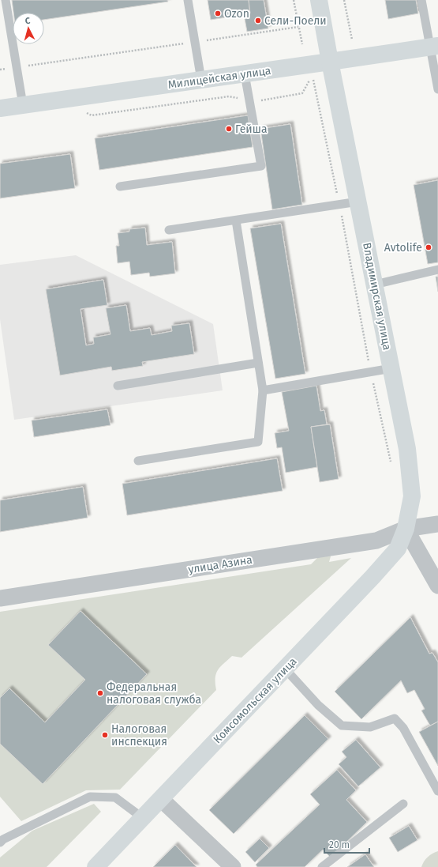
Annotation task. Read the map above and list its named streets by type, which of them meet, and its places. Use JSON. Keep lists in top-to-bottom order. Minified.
{"streets":{"main road":["Милицейская улица","Владимирская улица","Комсомольская улица"],"street":["улица Азина"]},"crossings":[["Милицейская улица","Владимирская улица"],["Владимирская улица","улица Азина"],["Владимирская улица","Комсомольская улица"],["улица Азина","Комсомольская улица"]],"places":["Ozon","Сели-Поели","Гейша","Avtolife","Федеральная налоговая служба","Налоговая инспекция"],"scale_bar":"20 m","north":"top"}
